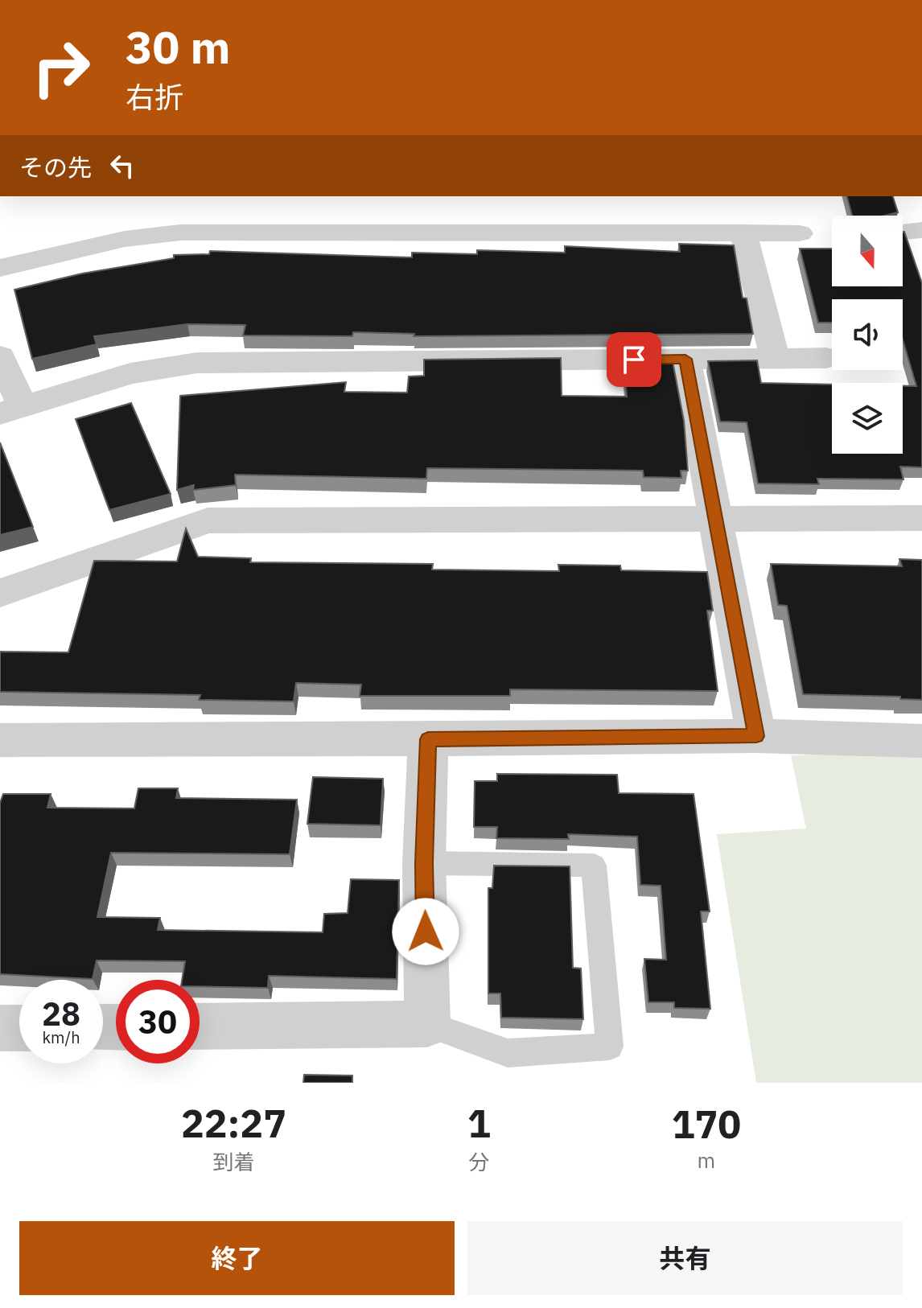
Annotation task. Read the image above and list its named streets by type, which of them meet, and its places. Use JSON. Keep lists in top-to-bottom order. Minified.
{"north":"bottom","page":{"turn":["30 m","右折"],"then":"その先","speed":"28 km/h","limit":"30","eta":["22:27","到着","1","分","170","m"],"buttons":["終了","共有"]}}
